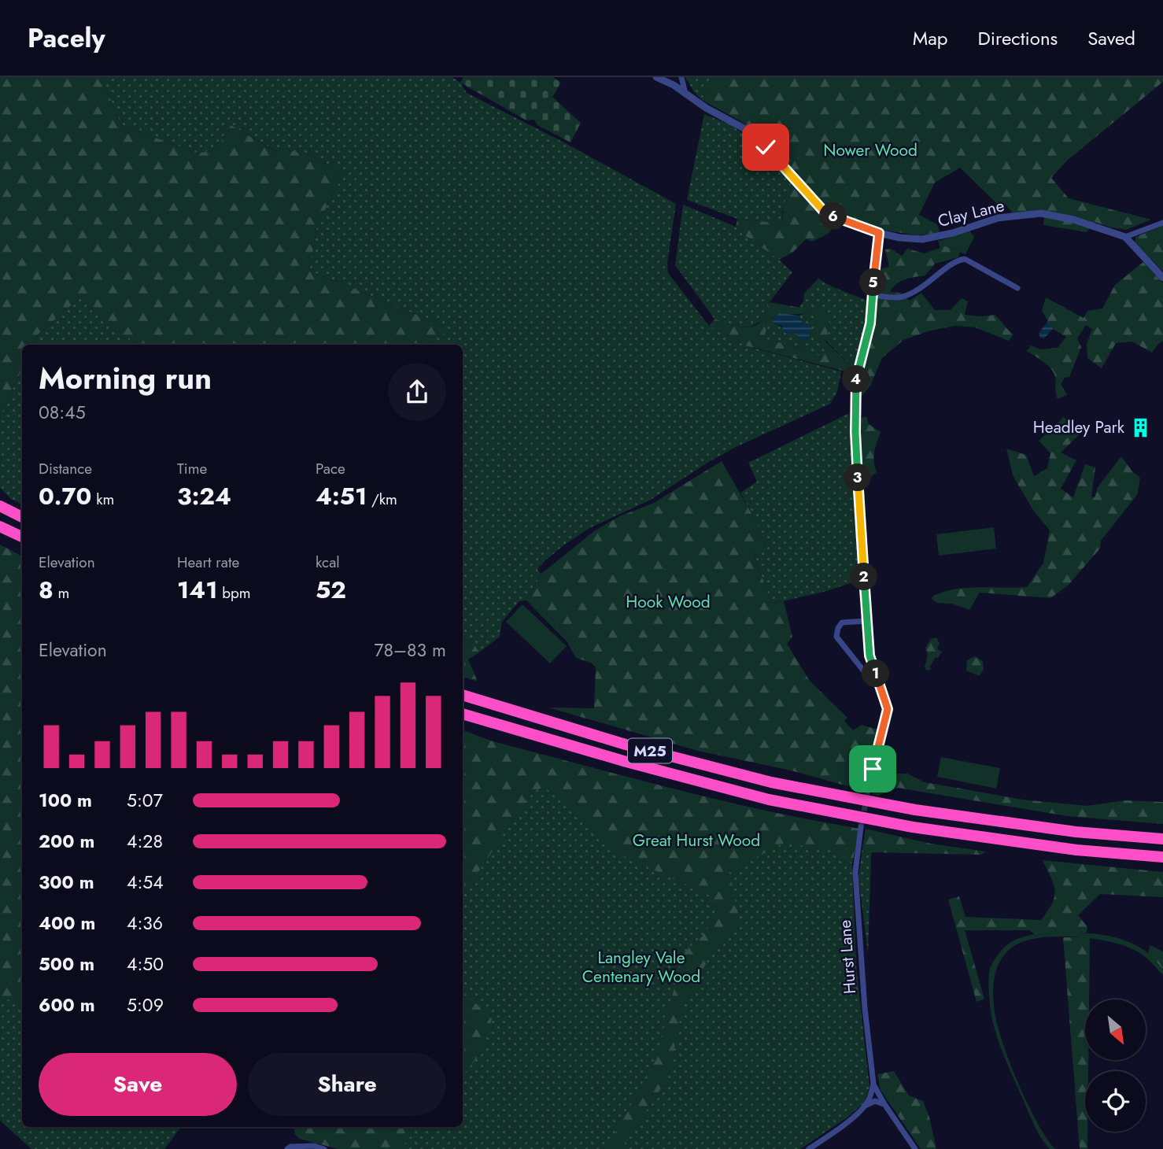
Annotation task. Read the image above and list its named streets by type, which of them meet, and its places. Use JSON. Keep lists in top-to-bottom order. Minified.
{"streets":{"highway":["M25"],"street":["Clay Lane","Hurst Lane"]},"parks":["Nower Wood","Hook Wood","Great Hurst Wood","Langley Vale Centenary Wood"],"places":{"building":["Headley Park"]},"north":"bottom right","page":{"header":"Pacely","nav":["Map","Directions","Saved"],"pins":["6","5","4","3","2","1"],"heading":["Morning run","08:45"],"stats":[["Distance","0.70 km"],["Time","3:24"],["Pace","4:51 /km"],["Elevation","8 m"],["Heart rate","141 bpm"],["kcal","52"]],"chart":["Elevation","78–83 m"],"list":[{"name":"100 m","note":"5:07"},{"name":"200 m","note":"4:28"},{"name":"300 m","note":"4:54"},{"name":"400 m","note":"4:36"},{"name":"500 m","note":"4:50"},{"name":"600 m","note":"5:09"}],"buttons":["Save","Share"]}}
